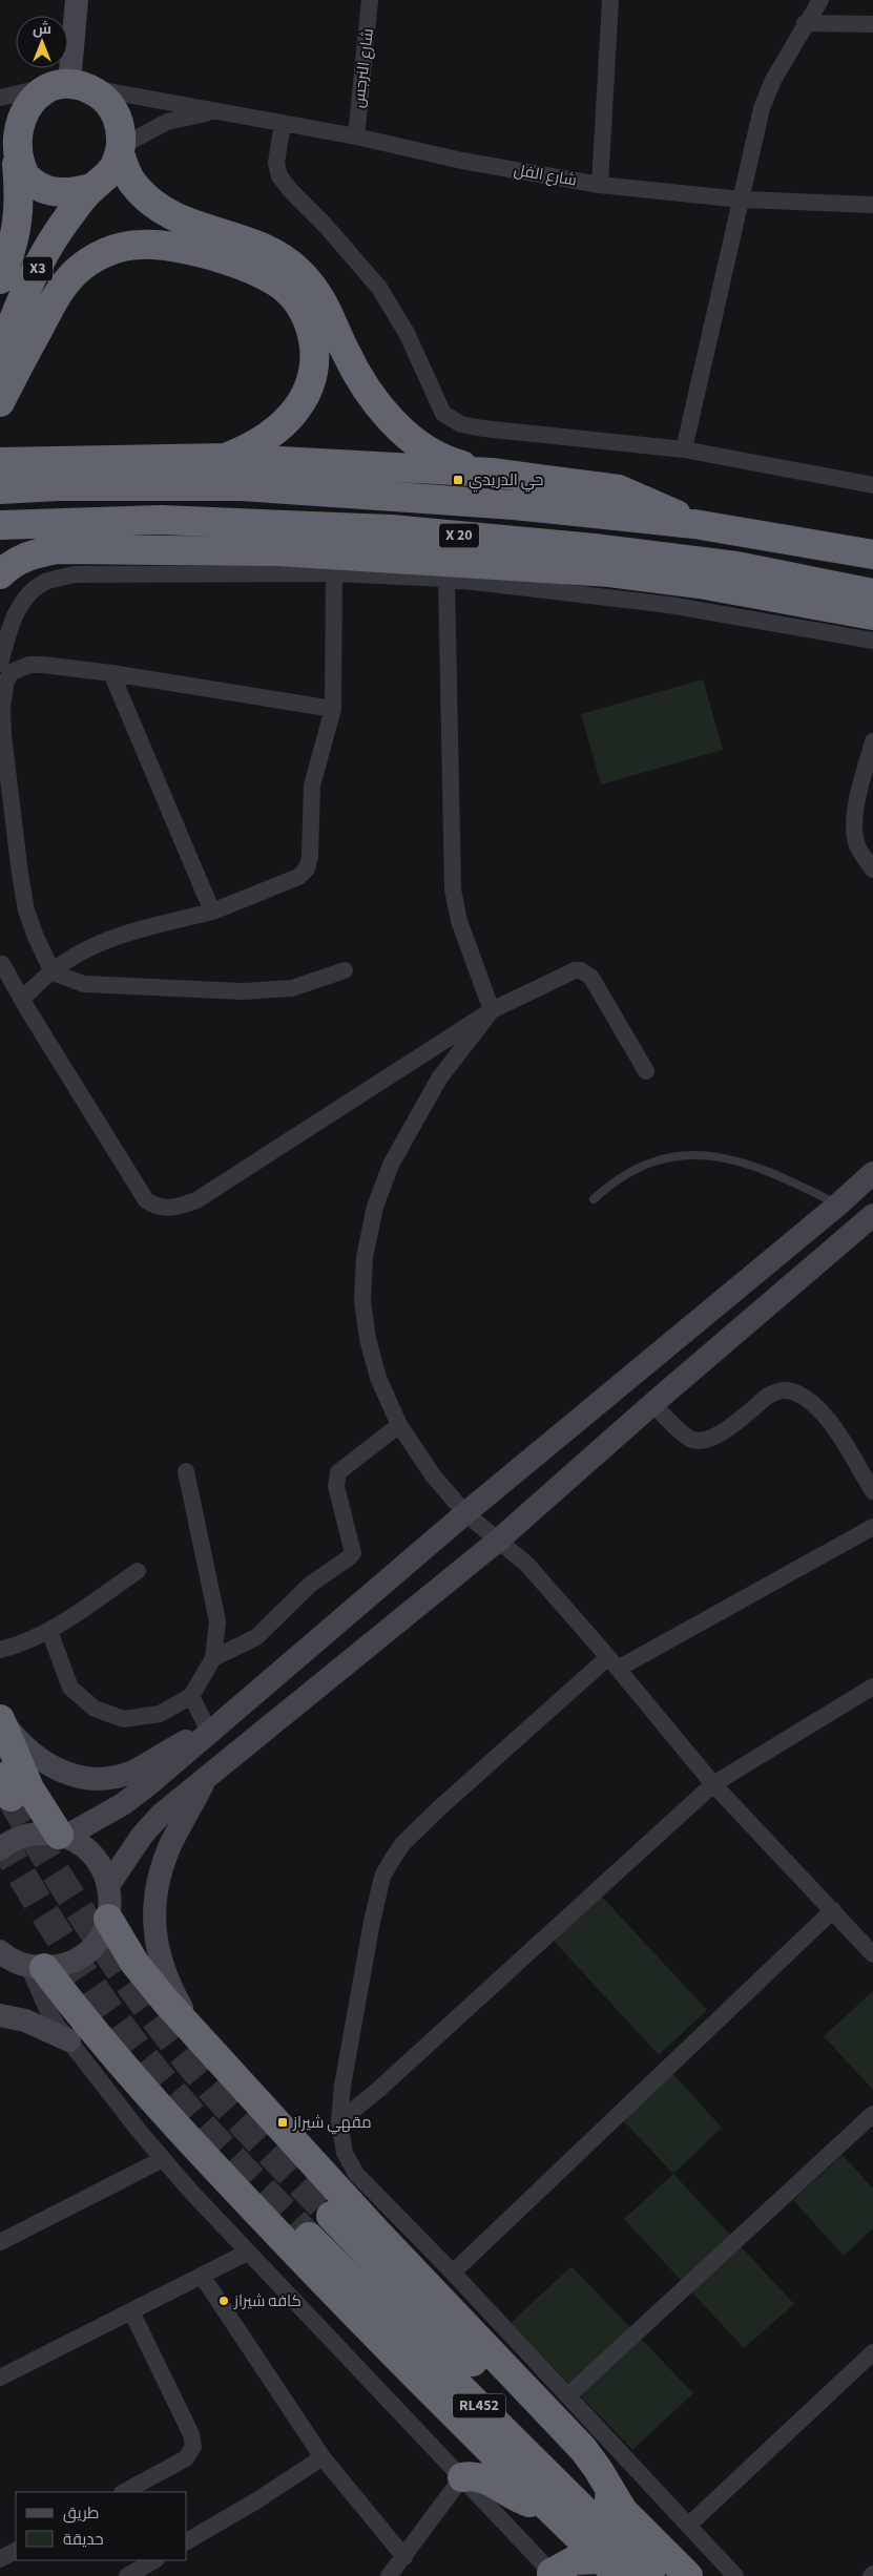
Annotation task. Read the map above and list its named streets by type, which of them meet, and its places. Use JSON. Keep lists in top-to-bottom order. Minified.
{"streets":{"highway":["X3","X 20","RL452"],"street":["شارع النرجس","شارع الفل"]},"crossings":[["شارع النرجس","شارع الفل"]],"places":{"transit":["حي الدريدي","مقهي شيراز"],"other":["کافه شيراز"]},"legend":["طريق","حديقة"],"north":"top"}
